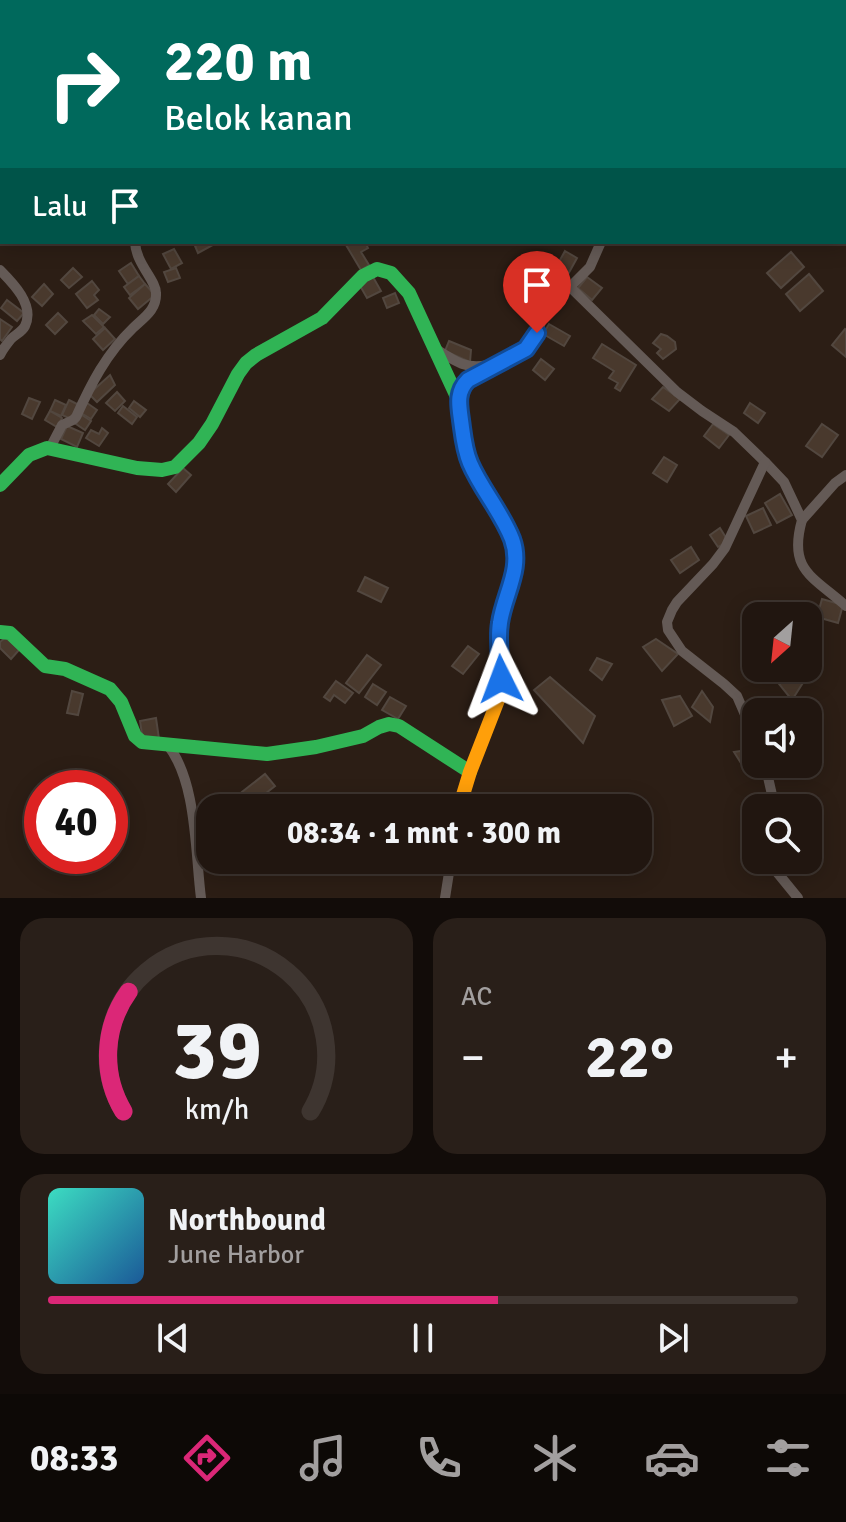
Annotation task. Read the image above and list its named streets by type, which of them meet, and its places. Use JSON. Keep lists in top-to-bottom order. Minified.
{"north":"bottom left","page":{"turn":["220 m","Belok kanan"],"then":"Lalu","limit":"40","trip":"08:34 · 1 mnt · 300 m","tile":"AC","heat":["−","22°","+"],"song":["Northbound","June Harbor"],"tabs":"08:33","gauge":["39","km/h"]}}
